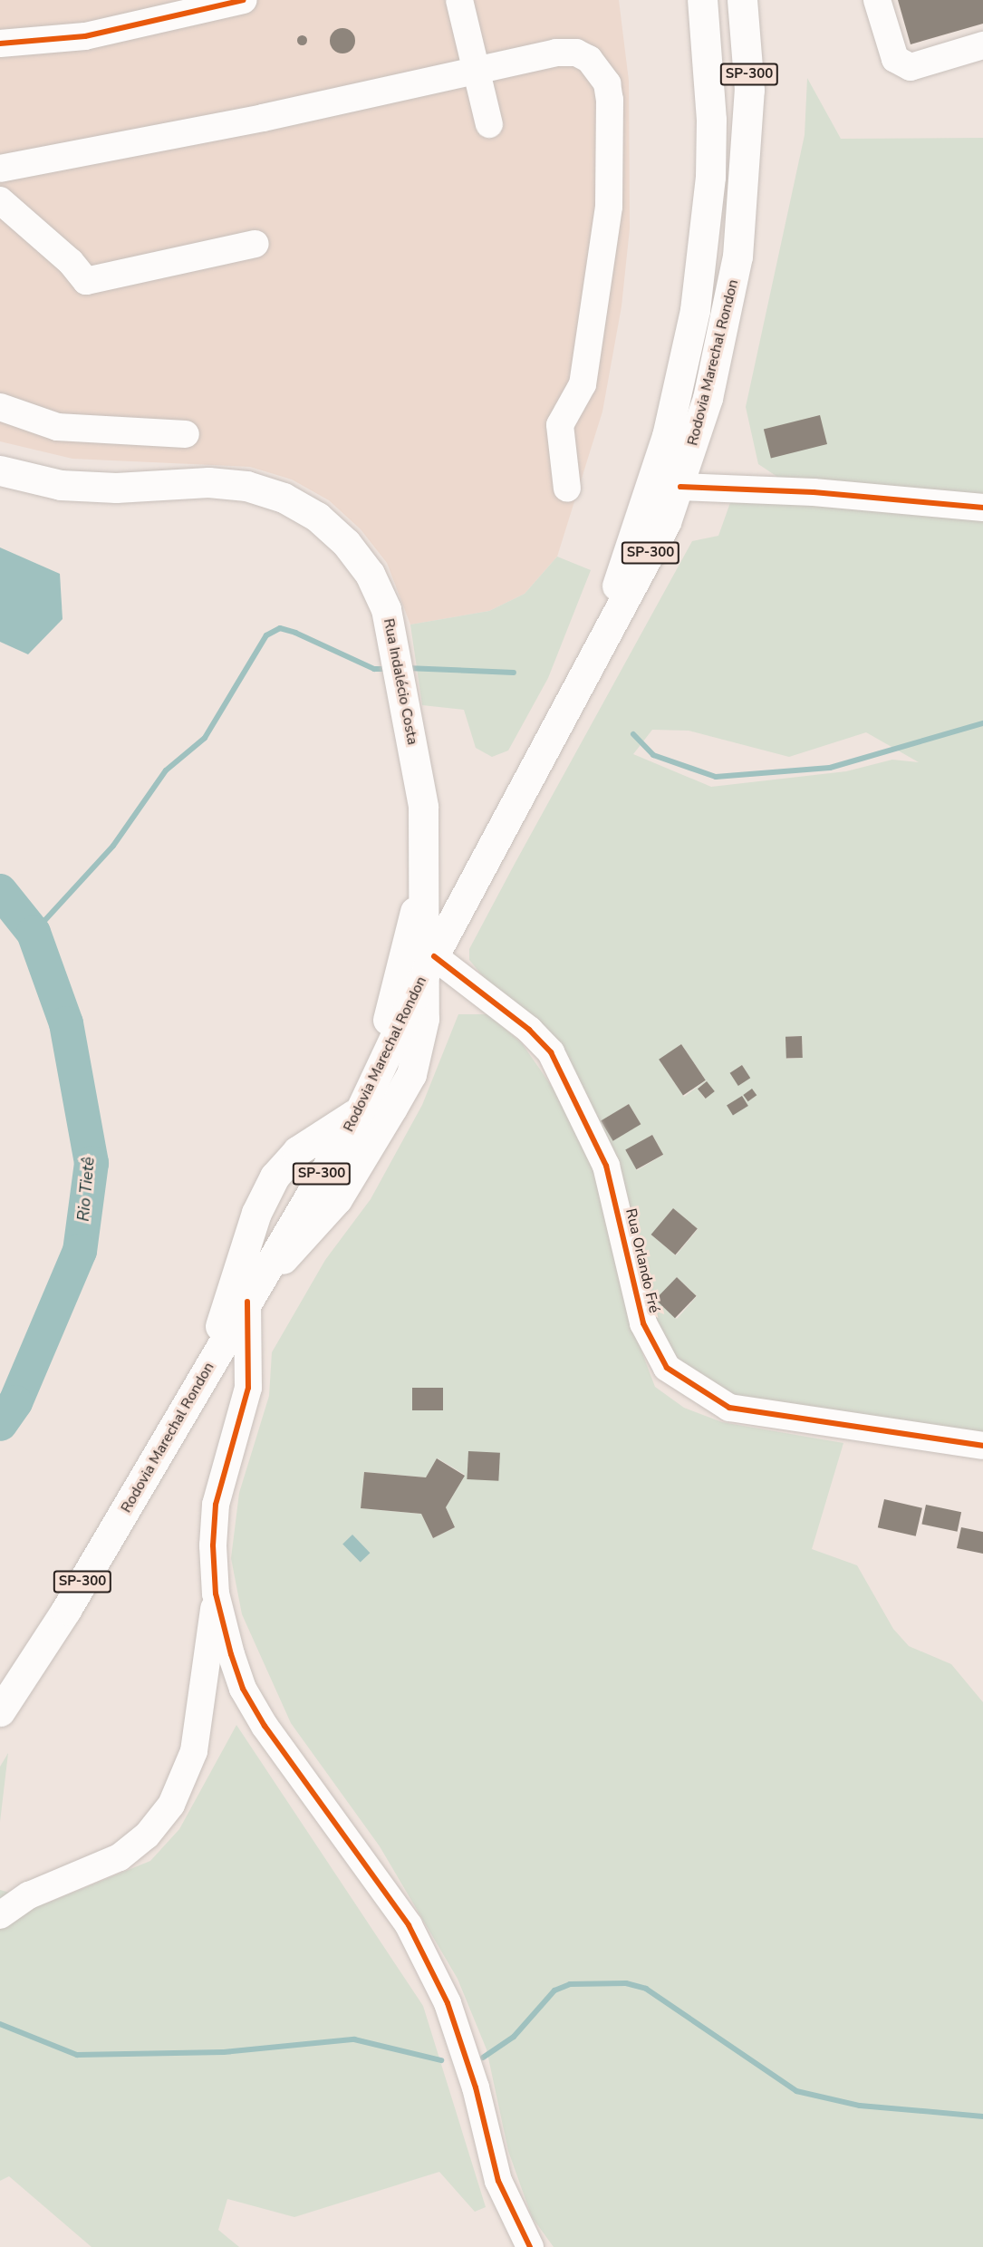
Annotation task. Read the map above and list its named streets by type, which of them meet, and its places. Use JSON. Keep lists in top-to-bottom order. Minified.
{"streets":{"main road":["SP-300","Rodovia Marechal Rondon","Rua Indalécio Costa"],"street":["Rua Orlando Fré"]},"crossings":[["Rodovia Marechal Rondon","Rua Indalécio Costa"],["Rodovia Marechal Rondon","Rua Orlando Fré"],["Rua Indalécio Costa","Rua Orlando Fré"]],"water":["Rio Tietê"]}
